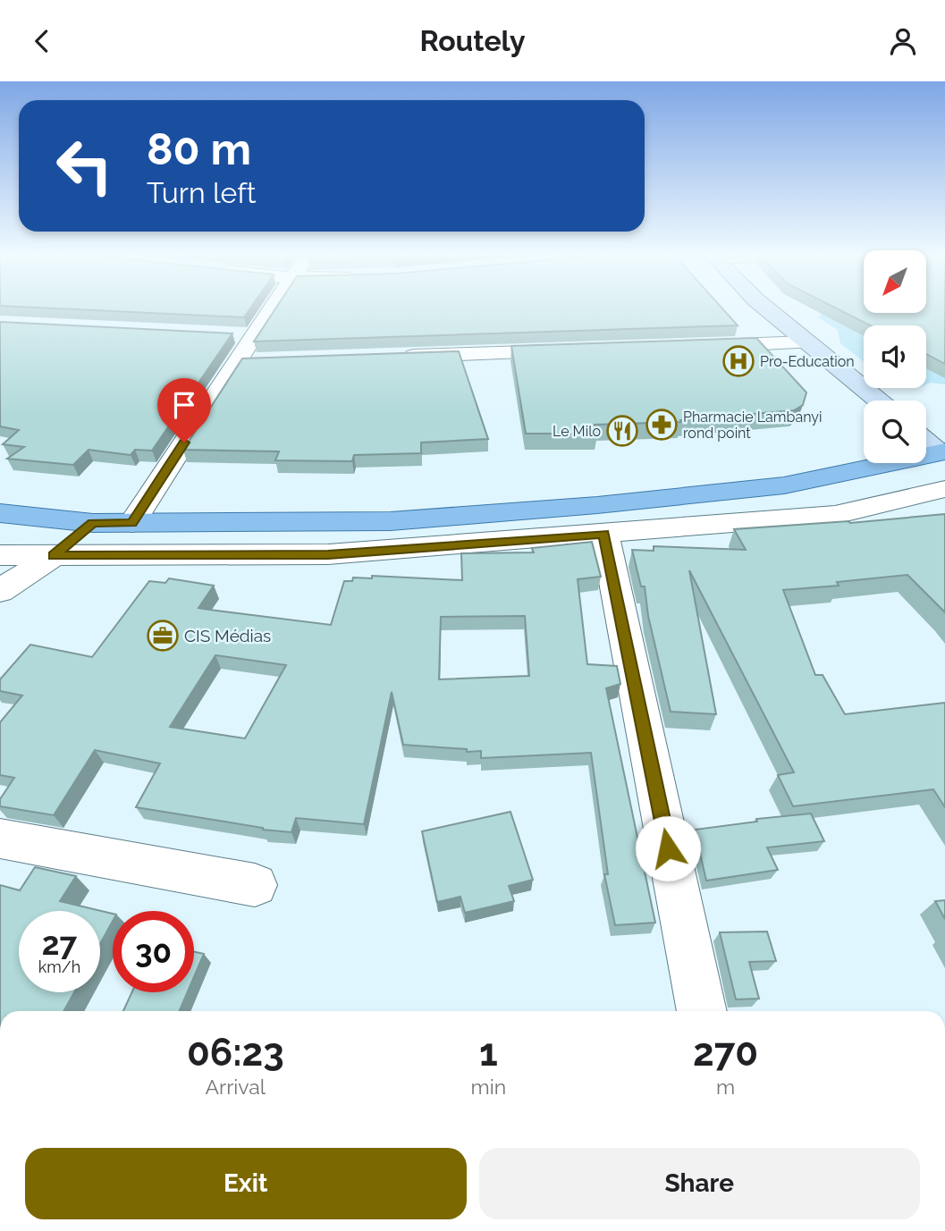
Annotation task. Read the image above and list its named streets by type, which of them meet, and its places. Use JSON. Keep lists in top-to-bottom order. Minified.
{"places":{"hospital":["Pro-Education"],"pharmacy":["Pharmacie Lambanyi rond point"],"restaurant":["Le Milo"],"office":["CIS Médias"]},"north":"bottom left","page":{"header":"Routely","turn":["80 m","Turn left"],"speed":"27 km/h","limit":"30","eta":["06:23","Arrival","1","min","270","m"],"buttons":["Exit","Share"]}}
